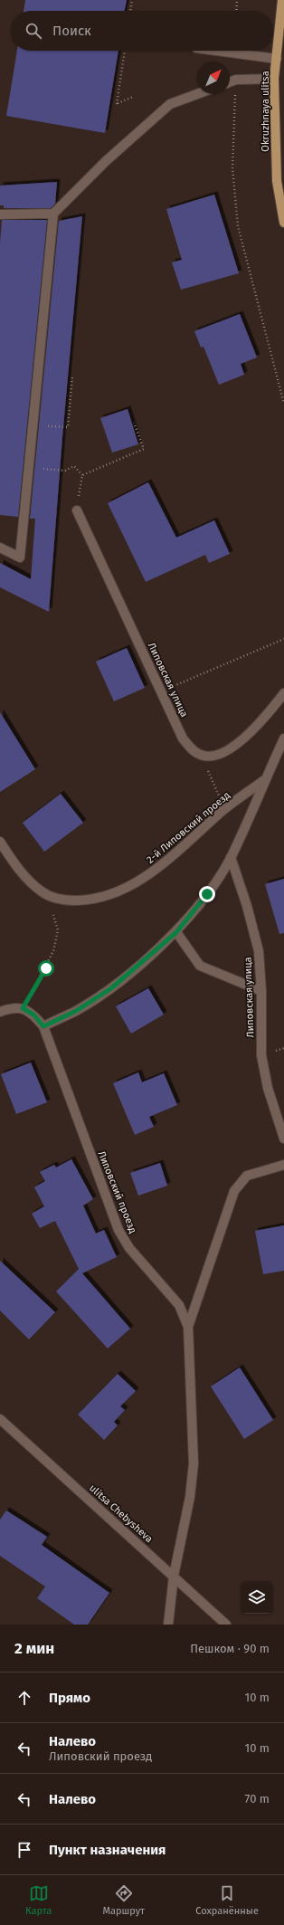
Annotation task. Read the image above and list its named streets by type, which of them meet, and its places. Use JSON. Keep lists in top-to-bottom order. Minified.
{"streets":{"main road":["Okruzhnaya ulitsa"],"street":["Липовская улица","2-й Липовский проезд","Липовский проезд","ulitsa Chebysheva"]},"crossings":[["Липовский проезд","ulitsa Chebysheva"]],"north":"top right","page":{"search":"Поиск","heading":["2 мин","Пешком · 90 m"],"list":[["Прямо","10 m"],["Налево","Липовский проезд","10 m"],["Налево","70 m"],"Пункт назначения"],"nav":["Карта","Маршрут","Сохранённые"]}}
